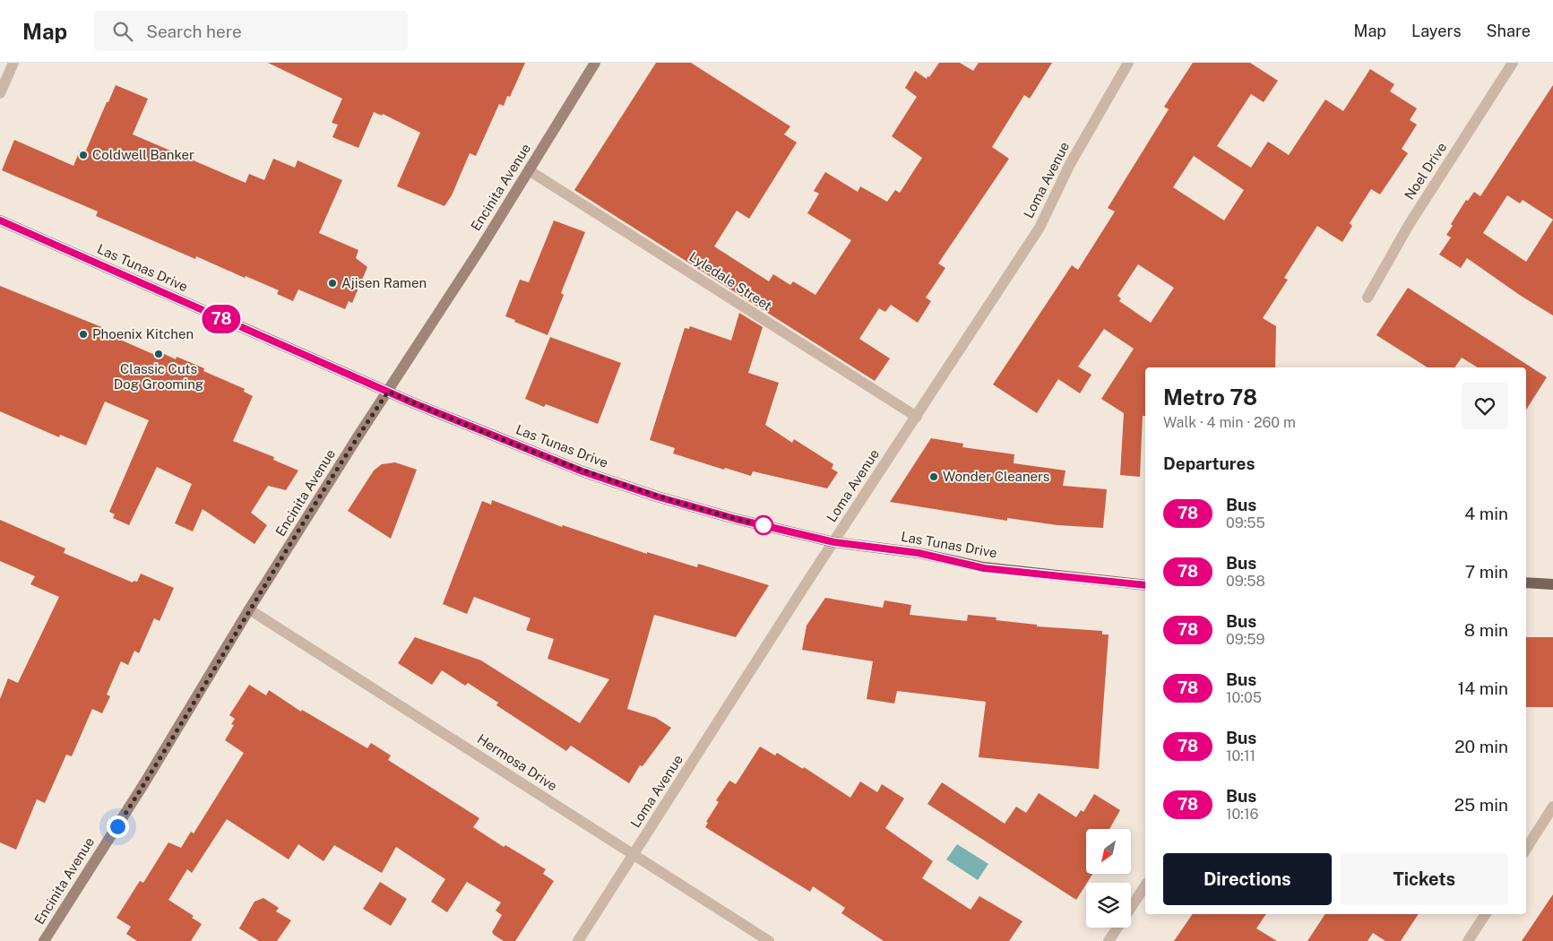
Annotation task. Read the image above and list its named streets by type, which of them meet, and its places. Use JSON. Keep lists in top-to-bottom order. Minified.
{"streets":{"main road":["Las Tunas Drive"],"street":["Noel Drive","Loma Avenue","Encinita Avenue","Lyledale Street","Hermosa Drive"]},"crossings":[["Loma Avenue","Las Tunas Drive"],["Loma Avenue","Lyledale Street"],["Loma Avenue","Hermosa Drive"],["Encinita Avenue","Las Tunas Drive"],["Encinita Avenue","Lyledale Street"],["Encinita Avenue","Hermosa Drive"]],"places":["Coldwell Banker","Ajisen Ramen","Phoenix Kitchen","Classic Cuts Dog Grooming","Wonder Cleaners"],"lines":["bus line 78"],"north":"bottom left","page":{"header":"Map","search":"Search here","nav":["Map","Layers","Share"],"on_map":"78","heading":[["Metro 78","Walk · 4 min · 260 m"],"Departures"],"list":[{"mark":"78","name":"Bus","note":"09:55","value":"4 min"},{"mark":"78","name":"Bus","note":"09:58","value":"7 min"},{"mark":"78","name":"Bus","note":"09:59","value":"8 min"},{"mark":"78","name":"Bus","note":"10:05","value":"14 min"},{"mark":"78","name":"Bus","note":"10:11","value":"20 min"},{"mark":"78","name":"Bus","note":"10:16","value":"25 min"}],"buttons":["Directions","Tickets"]}}
